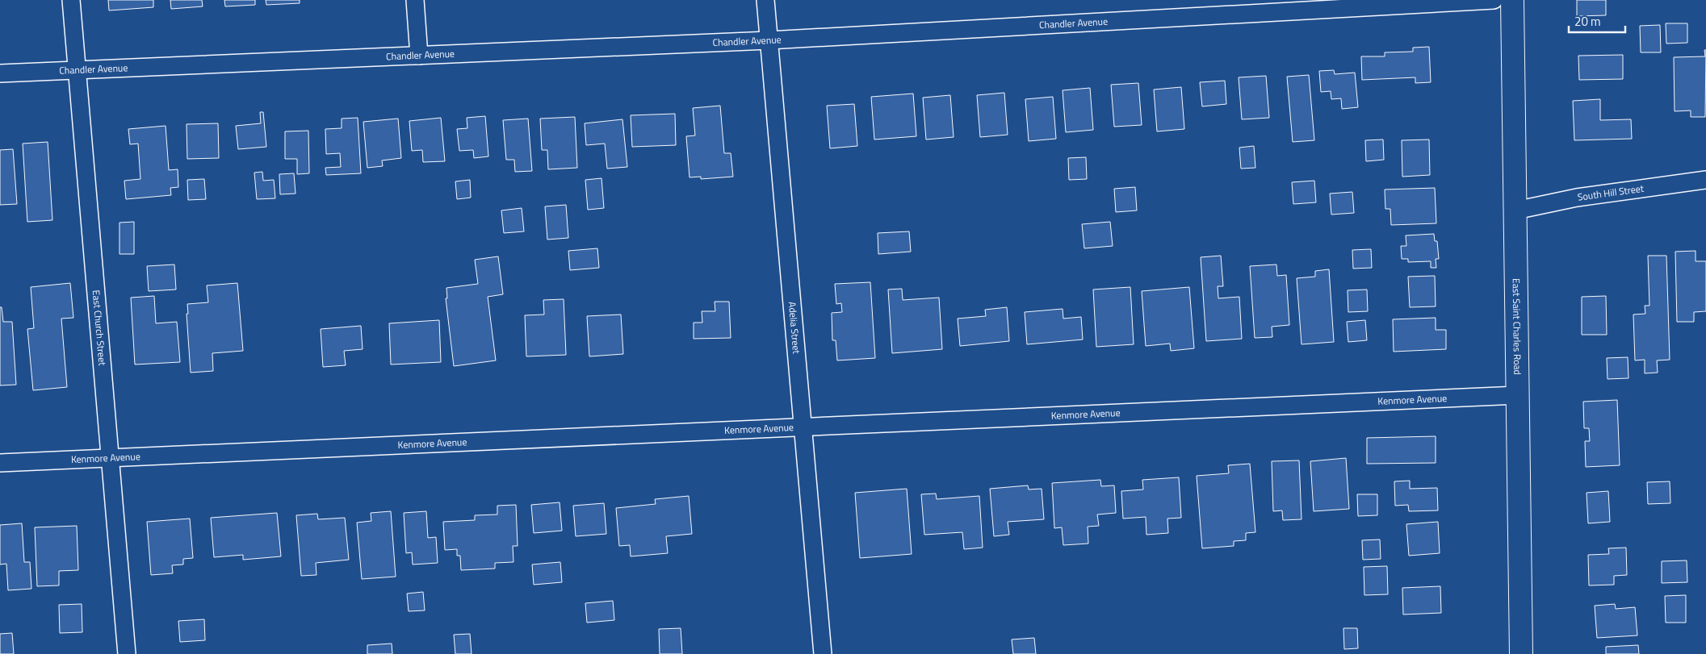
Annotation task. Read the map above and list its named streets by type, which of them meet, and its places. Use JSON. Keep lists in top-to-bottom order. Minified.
{"streets":{"main road":["East Saint Charles Road"],"street":["Chandler Avenue","South Hill Street","East Church Street","Adelia Street","Kenmore Avenue"]},"crossings":[["Chandler Avenue","East Church Street"],["Chandler Avenue","Adelia Street"],["South Hill Street","East Saint Charles Road"],["East Church Street","Kenmore Avenue"],["Adelia Street","Kenmore Avenue"],["East Saint Charles Road","Kenmore Avenue"]],"scale_bar":"20 m"}
